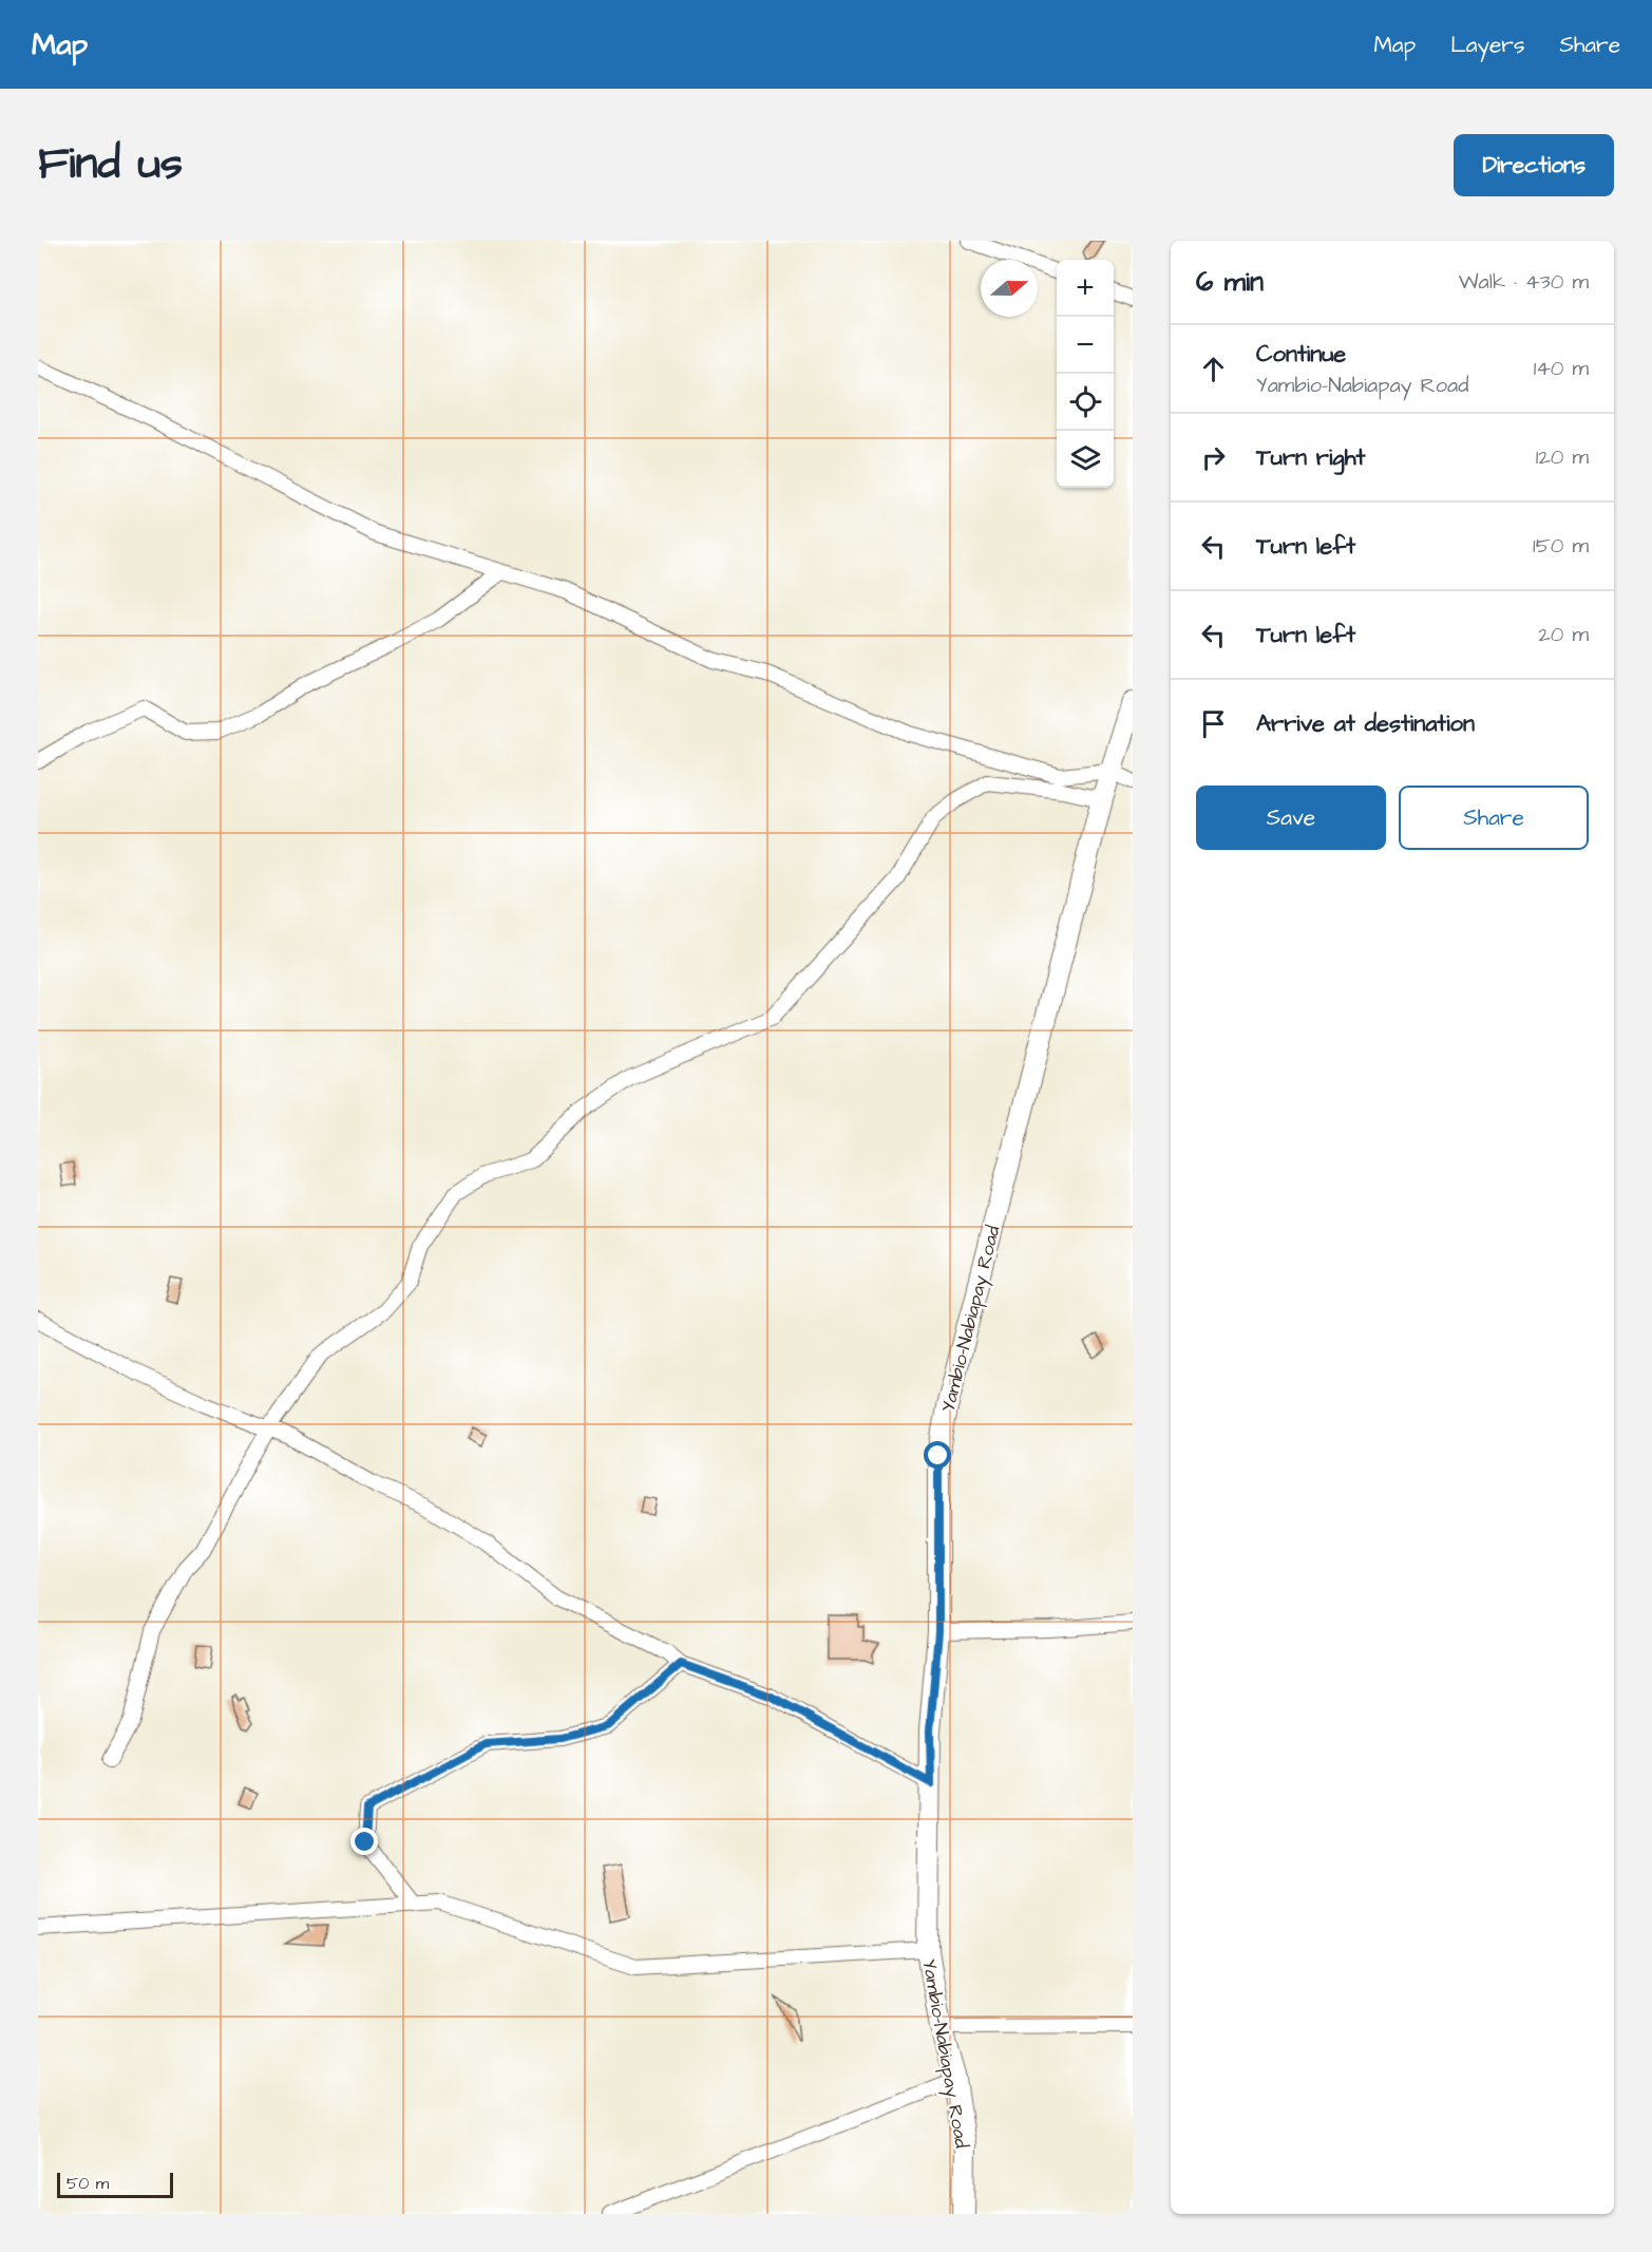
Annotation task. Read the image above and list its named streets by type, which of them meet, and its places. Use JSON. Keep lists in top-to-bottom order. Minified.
{"streets":{"main road":["Yambio-Nabiapay Road"]},"scale_bar":"50 m","north":"right","page":{"header":"Map","nav":["Map","Layers","Share"],"title":"Find us","buttons":["Directions",["Save","Share"]],"heading":["6 min","Walk · 430 m"],"map_buttons":["+","−"],"list":[["Continue","Yambio-Nabiapay Road","140 m"],["Turn right","120 m"],["Turn left","150 m"],["Turn left","20 m"],"Arrive at destination"],"scale":"50 m"}}
